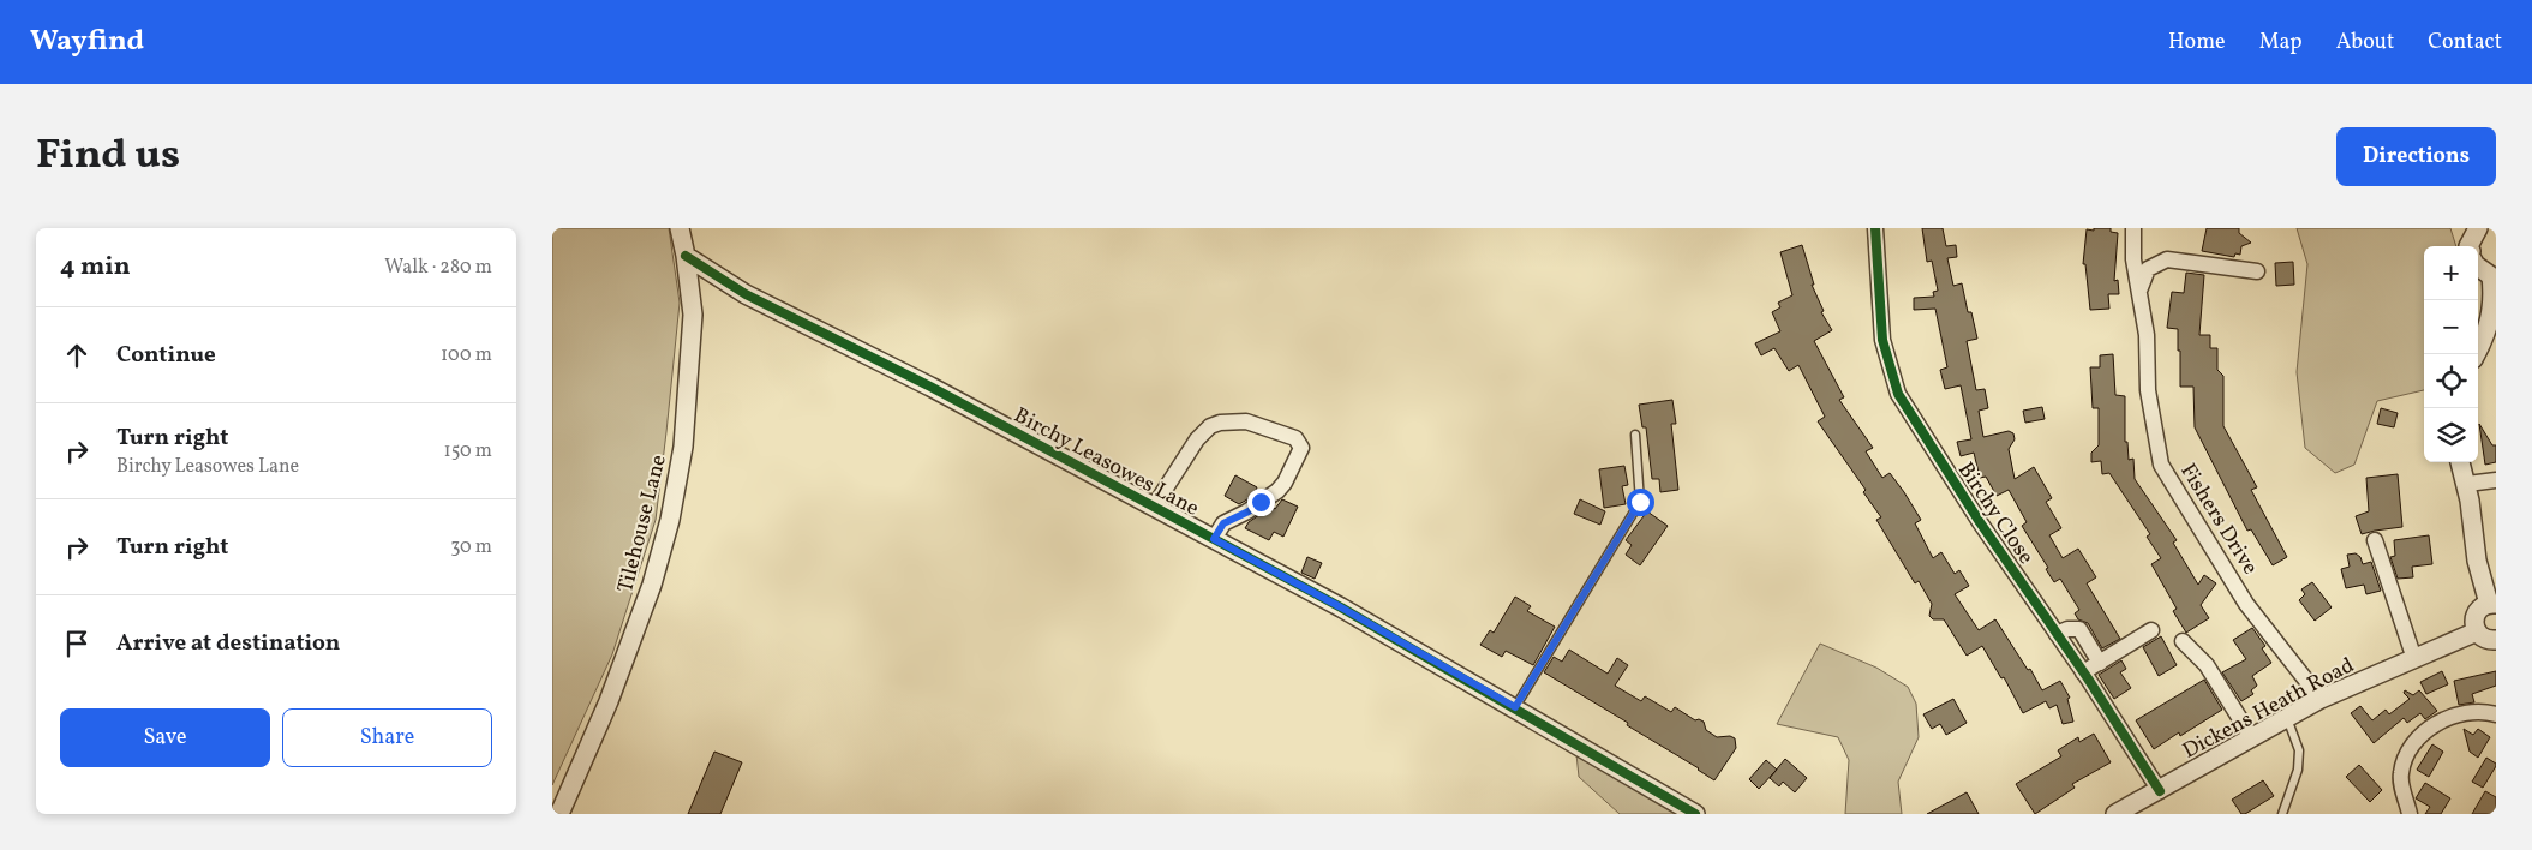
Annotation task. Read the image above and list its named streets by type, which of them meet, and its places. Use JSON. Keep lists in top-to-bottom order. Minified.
{"streets":{"street":["Birchy Leasowes Lane","Birchy Close","Fishers Drive","Tilehouse Lane","Dickens Heath Road"]},"crossings":[["Birchy Leasowes Lane","Tilehouse Lane"],["Birchy Close","Dickens Heath Road"],["Fishers Drive","Dickens Heath Road"]],"page":{"header":"Wayfind","nav":["Home","Map","About","Contact"],"title":"Find us","buttons":["Directions",["Save","Share"]],"heading":["4 min","Walk · 280 m"],"map_buttons":["+","−"],"list":[["Continue","100 m"],["Turn right","Birchy Leasowes Lane","150 m"],["Turn right","30 m"],"Arrive at destination"]}}
